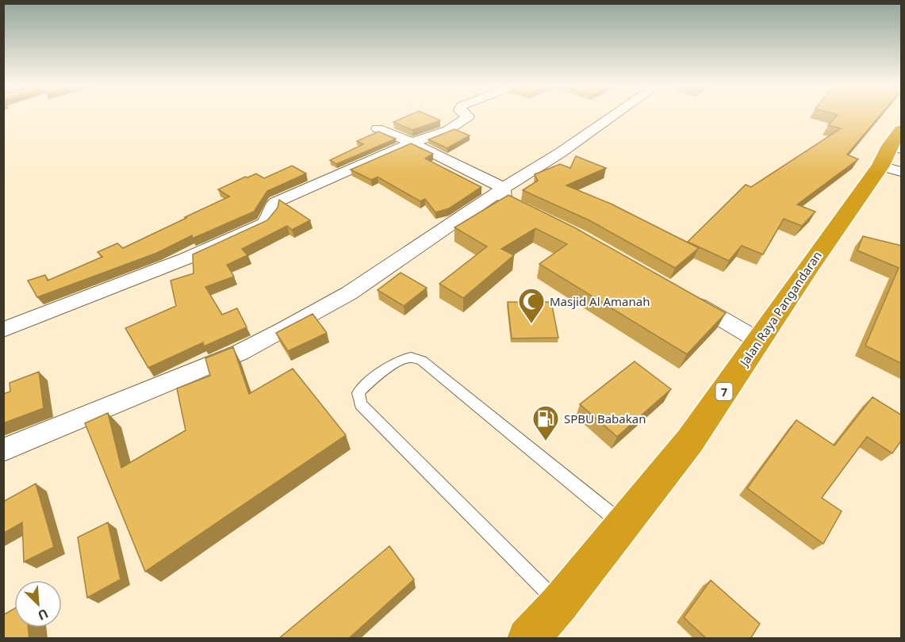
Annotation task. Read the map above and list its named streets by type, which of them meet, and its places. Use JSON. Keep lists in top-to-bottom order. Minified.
{"streets":{"highway":["Jalan Raya Pangandaran","7"]},"places":{"mosque":["Masjid Al Amanah"],"fuel station":["SPBU Babakan"]},"north":"bottom right"}
